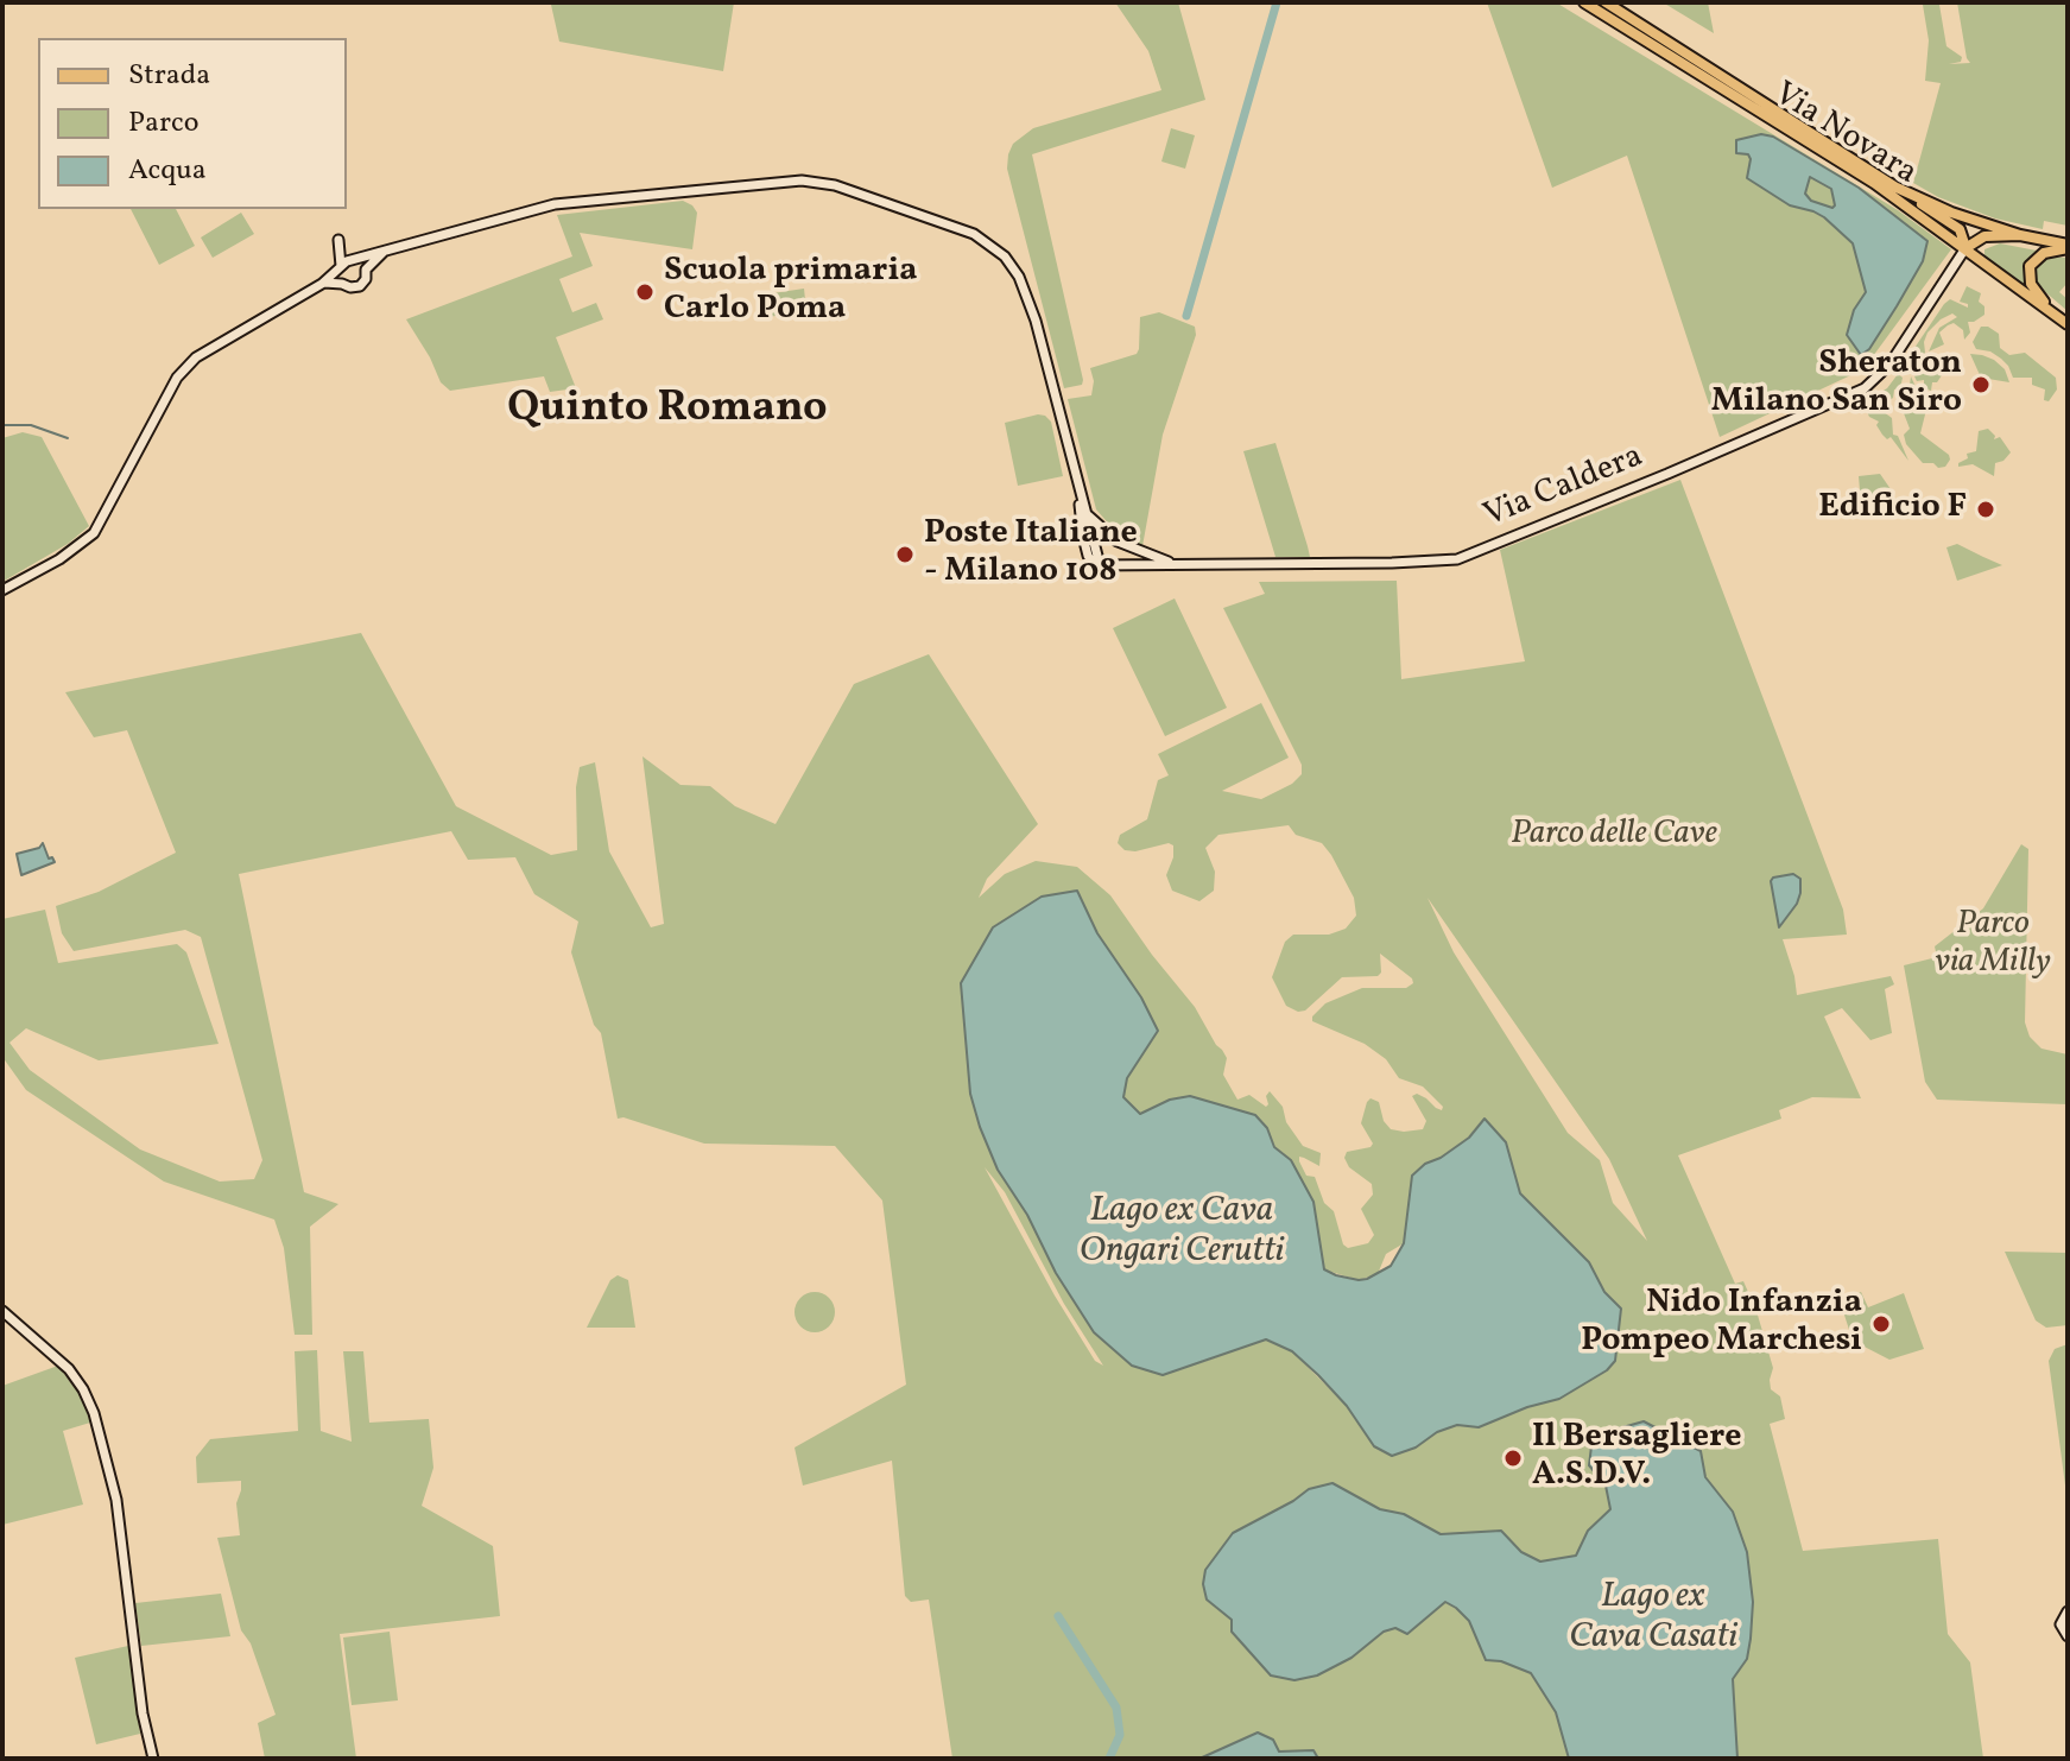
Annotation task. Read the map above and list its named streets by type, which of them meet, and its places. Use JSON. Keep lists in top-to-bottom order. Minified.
{"streets":{"main road":["Via Novara"],"street":["Via Caldera"]},"crossings":[["Via Novara","Via Caldera"]],"districts":["Quinto Romano"],"water":["Lago ex Cava Ongari Cerutti","Lago ex Cava Casati"],"parks":["Parco delle Cave","Parco via Milly"],"places":["Scuola primaria Carlo Poma","Sheraton Milano San Siro","Edificio F","Poste Italiane - Milano 108","Nido Infanzia Pompeo Marchesi","Il Bersagliere A.S.D.V."],"legend":["Strada","Parco","Acqua"]}
